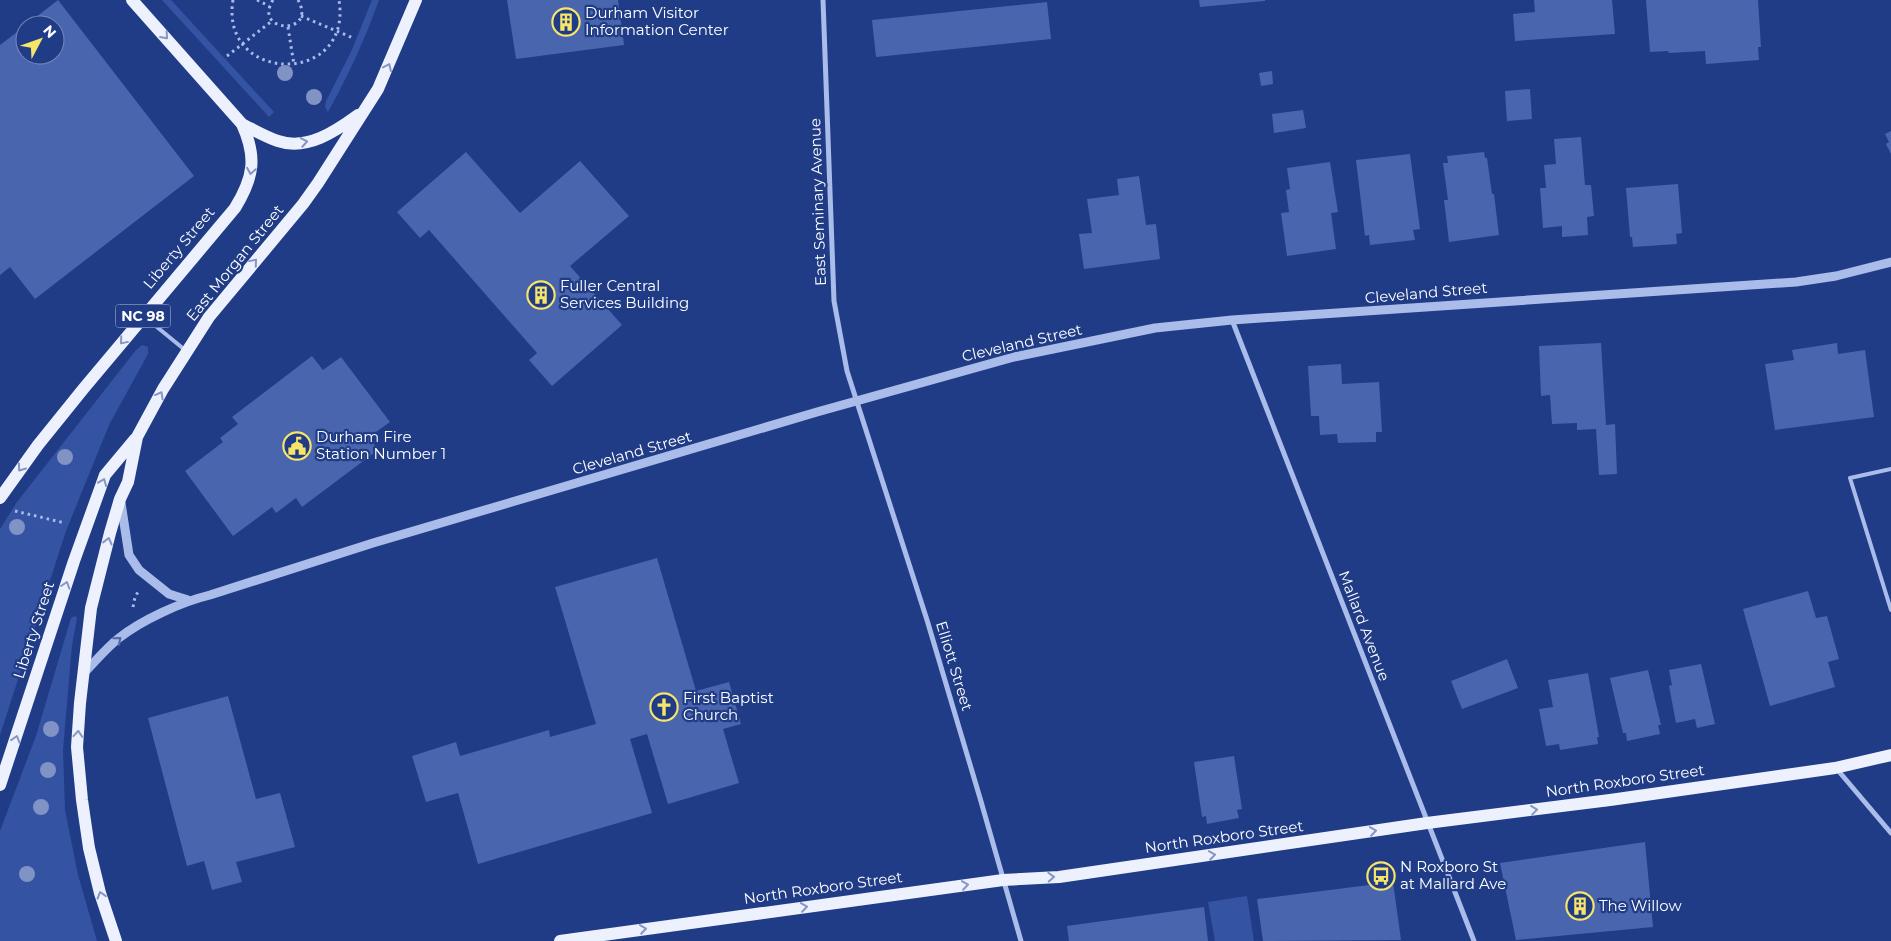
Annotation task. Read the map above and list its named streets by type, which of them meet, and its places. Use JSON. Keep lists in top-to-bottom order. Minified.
{"streets":{"main road":["Liberty Street","East Morgan Street","NC 98","North Roxboro Street"],"street":["East Seminary Avenue","Cleveland Street","Mallard Avenue","Elliott Street"]},"crossings":[["East Seminary Avenue","Cleveland Street"],["East Seminary Avenue","Elliott Street"],["Liberty Street","East Morgan Street"],["Liberty Street","NC 98"],["East Morgan Street","Cleveland Street"],["Cleveland Street","Mallard Avenue"],["Cleveland Street","Elliott Street"],["Mallard Avenue","North Roxboro Street"],["Elliott Street","North Roxboro Street"]],"one_way":["East Morgan Street","North Roxboro Street"],"places":{"building":["Durham Visitor Information Center","Fuller Central Services Building","The Willow"],"public building":["Durham Fire Station Number 1"],"church":["First Baptist Church"],"bus stop":["N Roxboro St at Mallard Ave"]},"north":"top right"}
